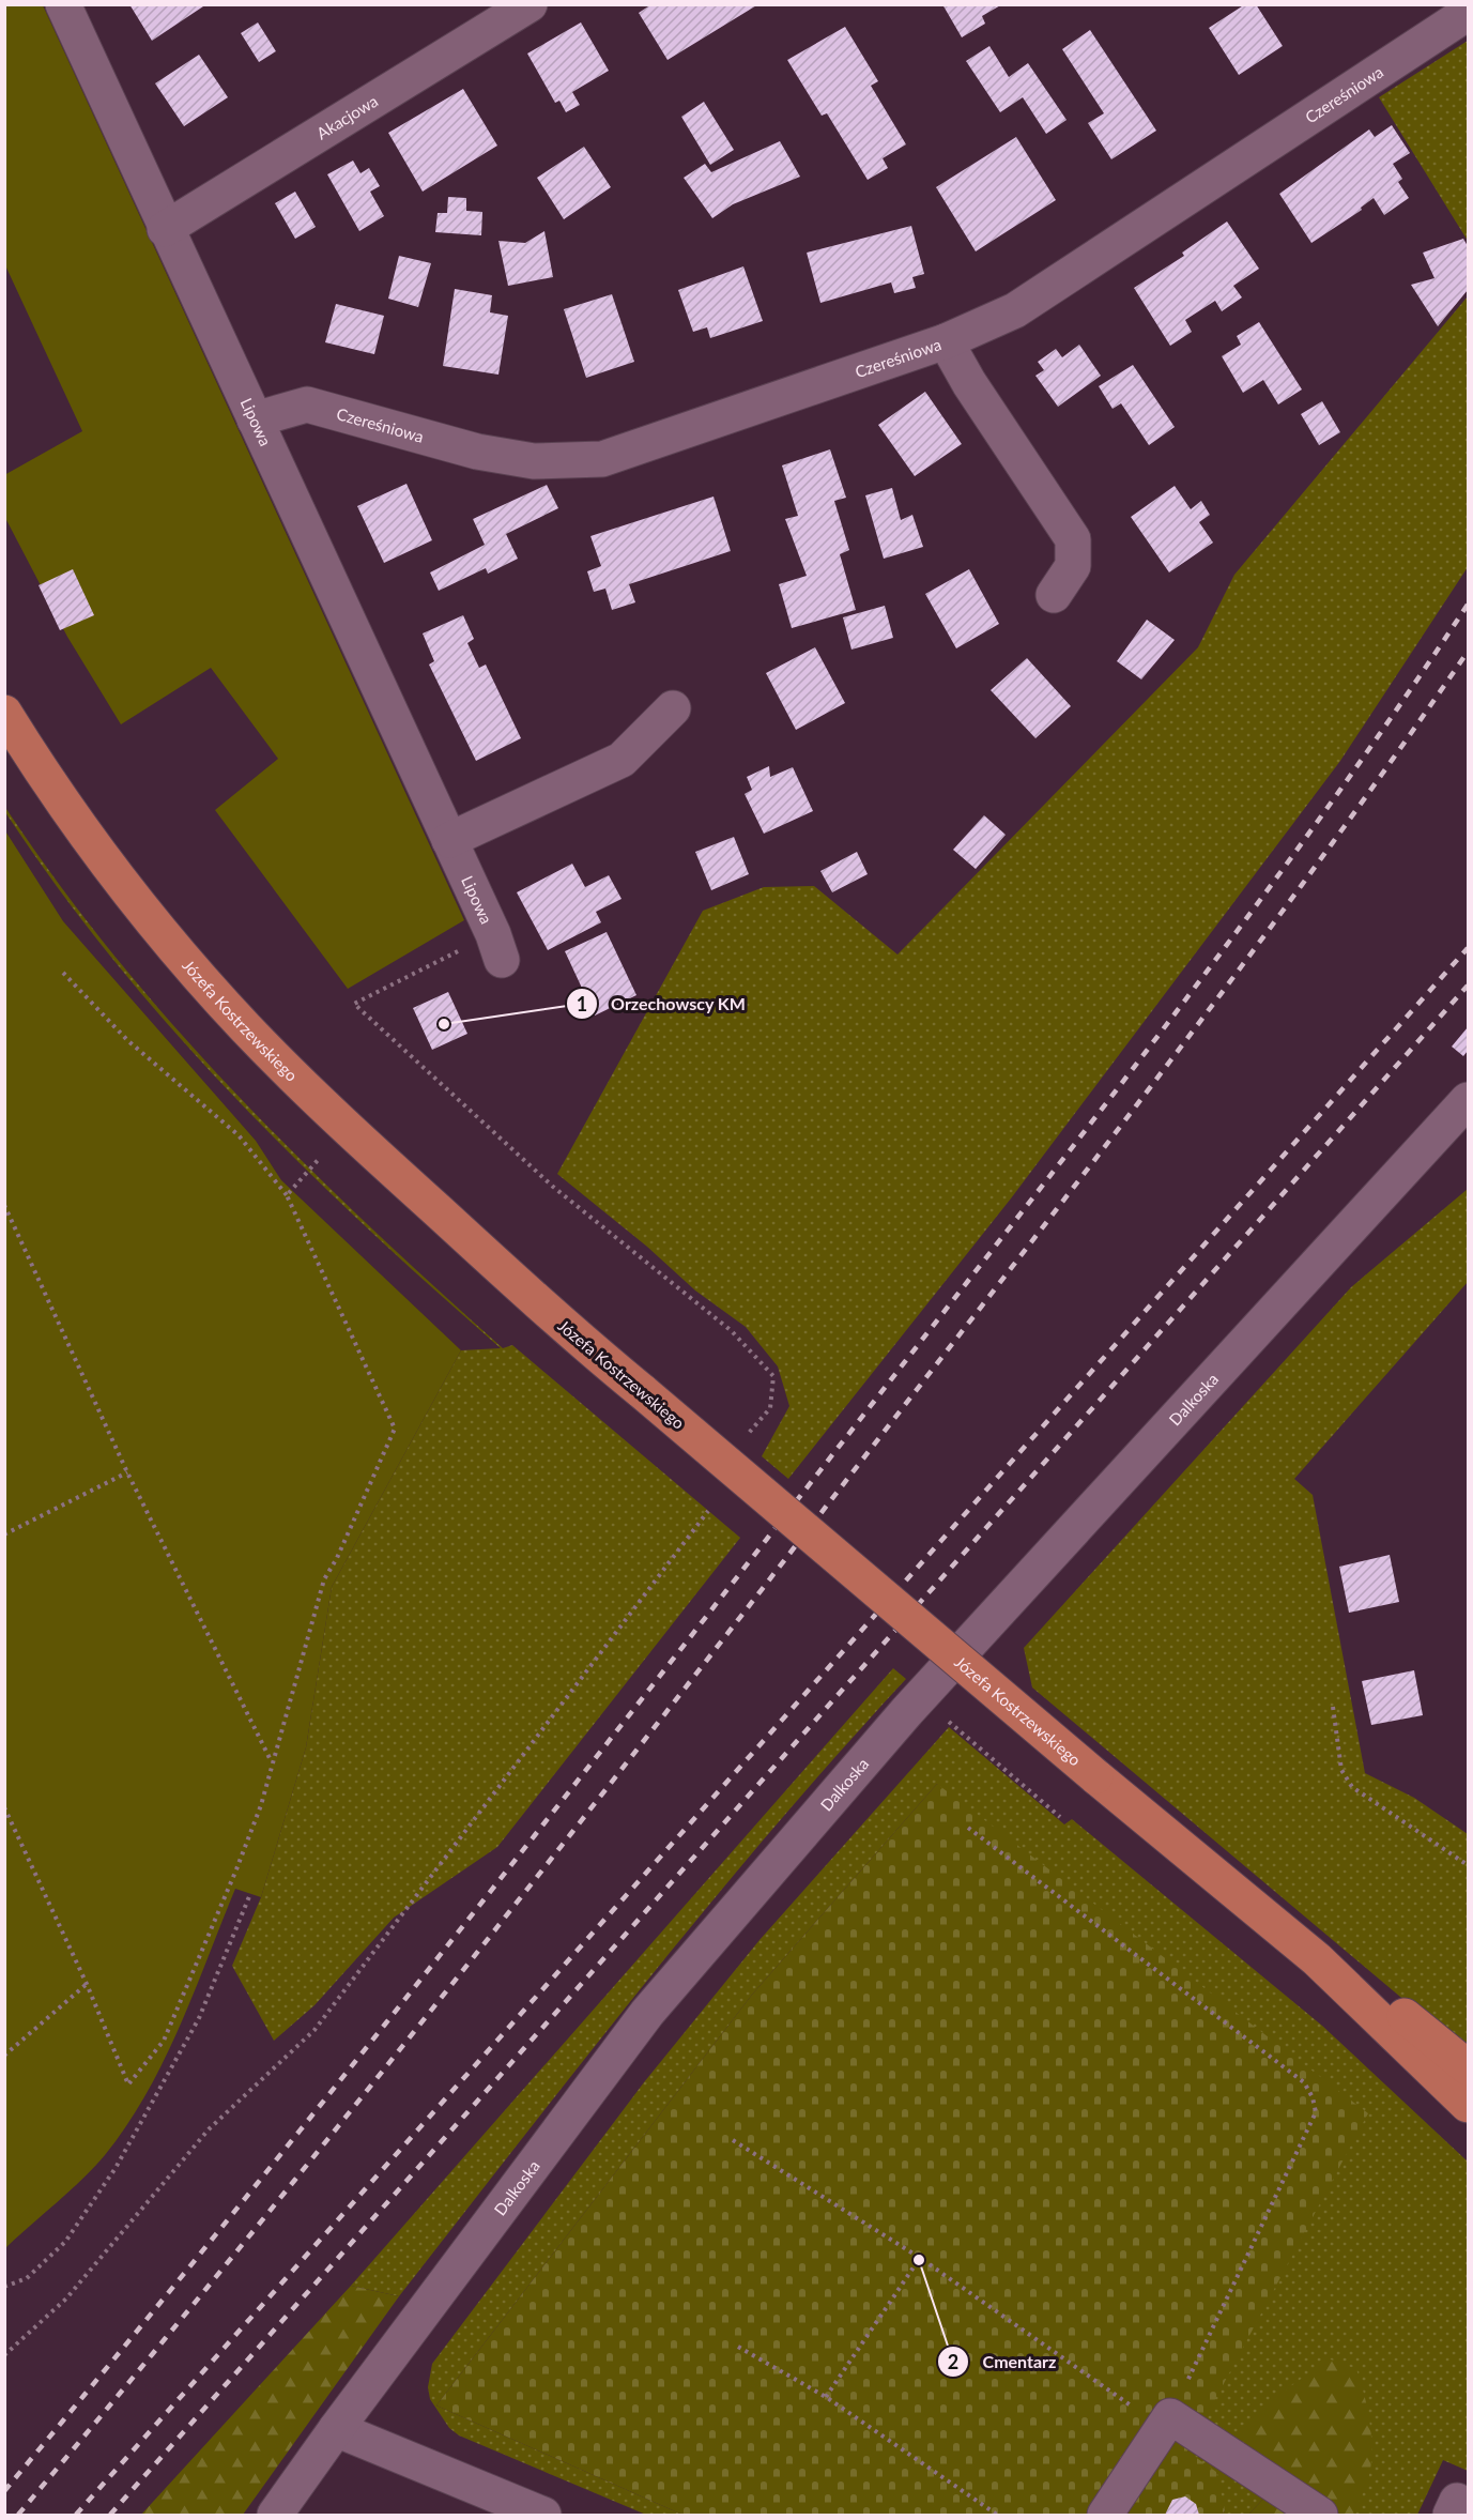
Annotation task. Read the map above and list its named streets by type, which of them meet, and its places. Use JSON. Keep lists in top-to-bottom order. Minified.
{"streets":{"main road":["Józefa Kostrzewskiego"],"street":["Czereśniowa","Akacjowa","Lipowa","Dalkoska"]},"crossings":[["Czereśniowa","Lipowa"],["Akacjowa","Lipowa"]],"places":["Orzechowscy KM","Cmentarz"]}
